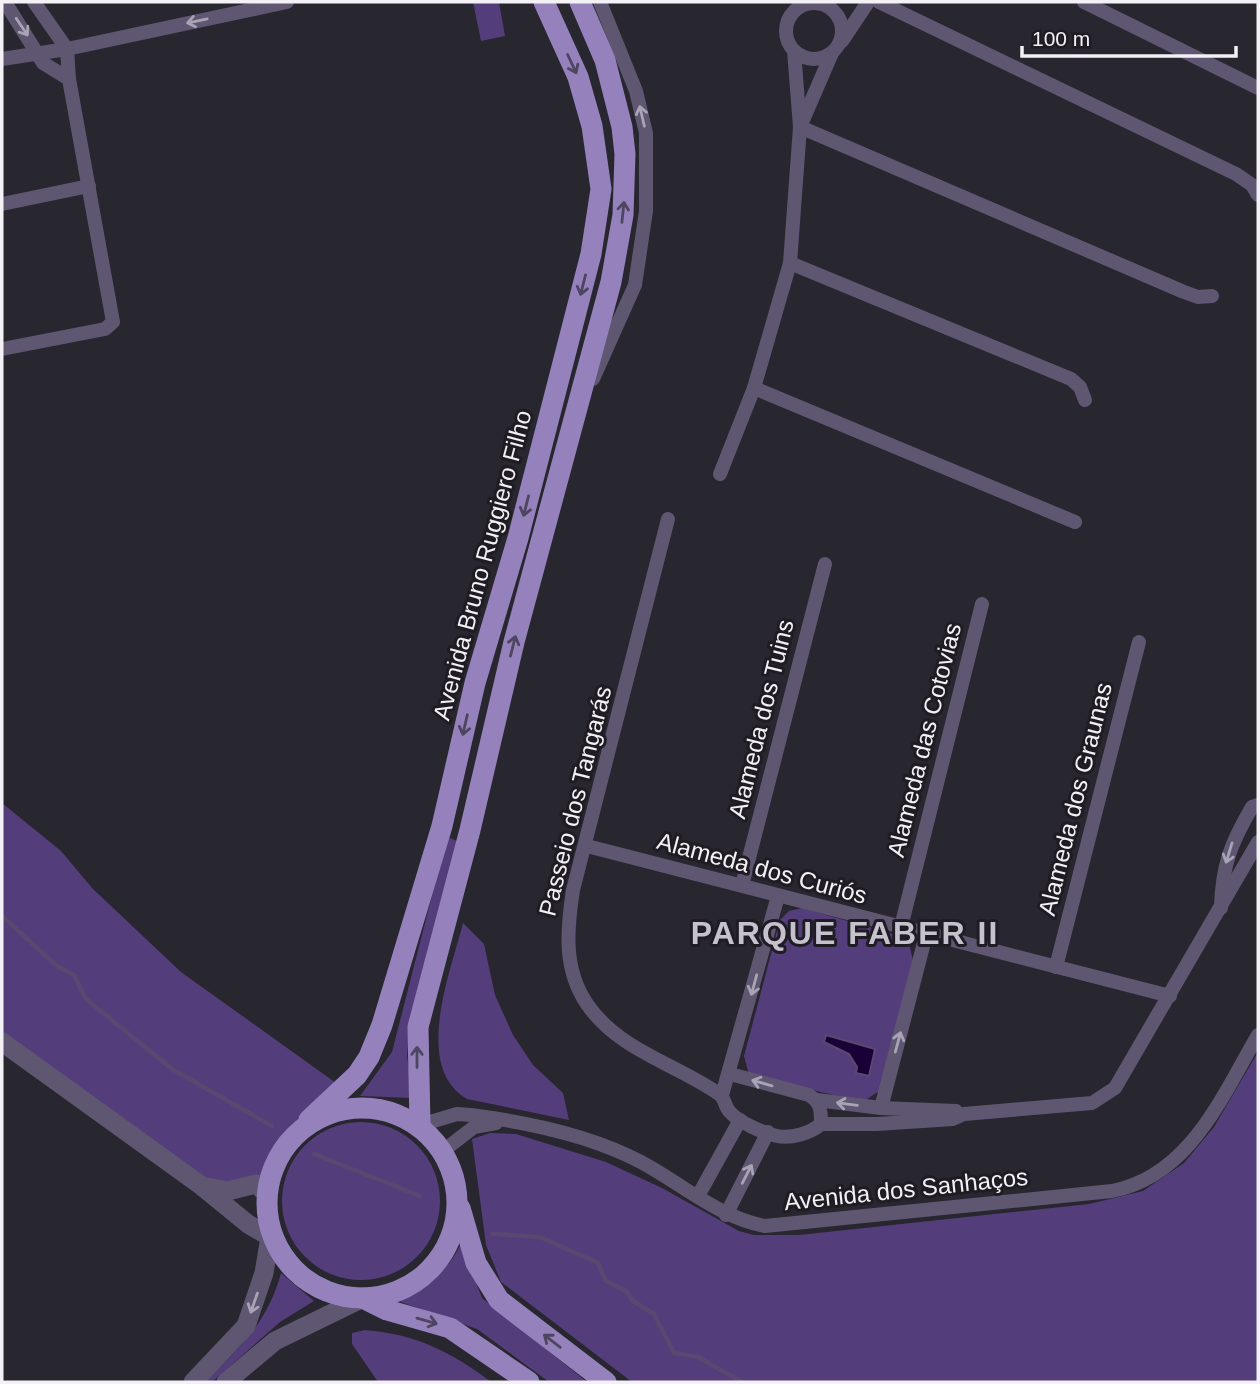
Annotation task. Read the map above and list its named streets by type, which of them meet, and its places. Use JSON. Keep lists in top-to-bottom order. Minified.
{"streets":{"main road":["Avenida Bruno Ruggiero Filho"],"street":["Alameda dos Tuins","Alameda das Cotovias","Alameda dos Graunas","Passeio dos Tangarás","Alameda dos Curiós","Avenida dos Sanhaços"]},"crossings":[["Avenida Bruno Ruggiero Filho","Avenida dos Sanhaços"],["Alameda dos Tuins","Alameda dos Curiós"],["Alameda das Cotovias","Alameda dos Curiós"],["Alameda dos Graunas","Alameda dos Curiós"],["Passeio dos Tangarás","Alameda dos Curiós"]],"districts":["PARQUE FABER II"],"scale_bar":"100 m"}
